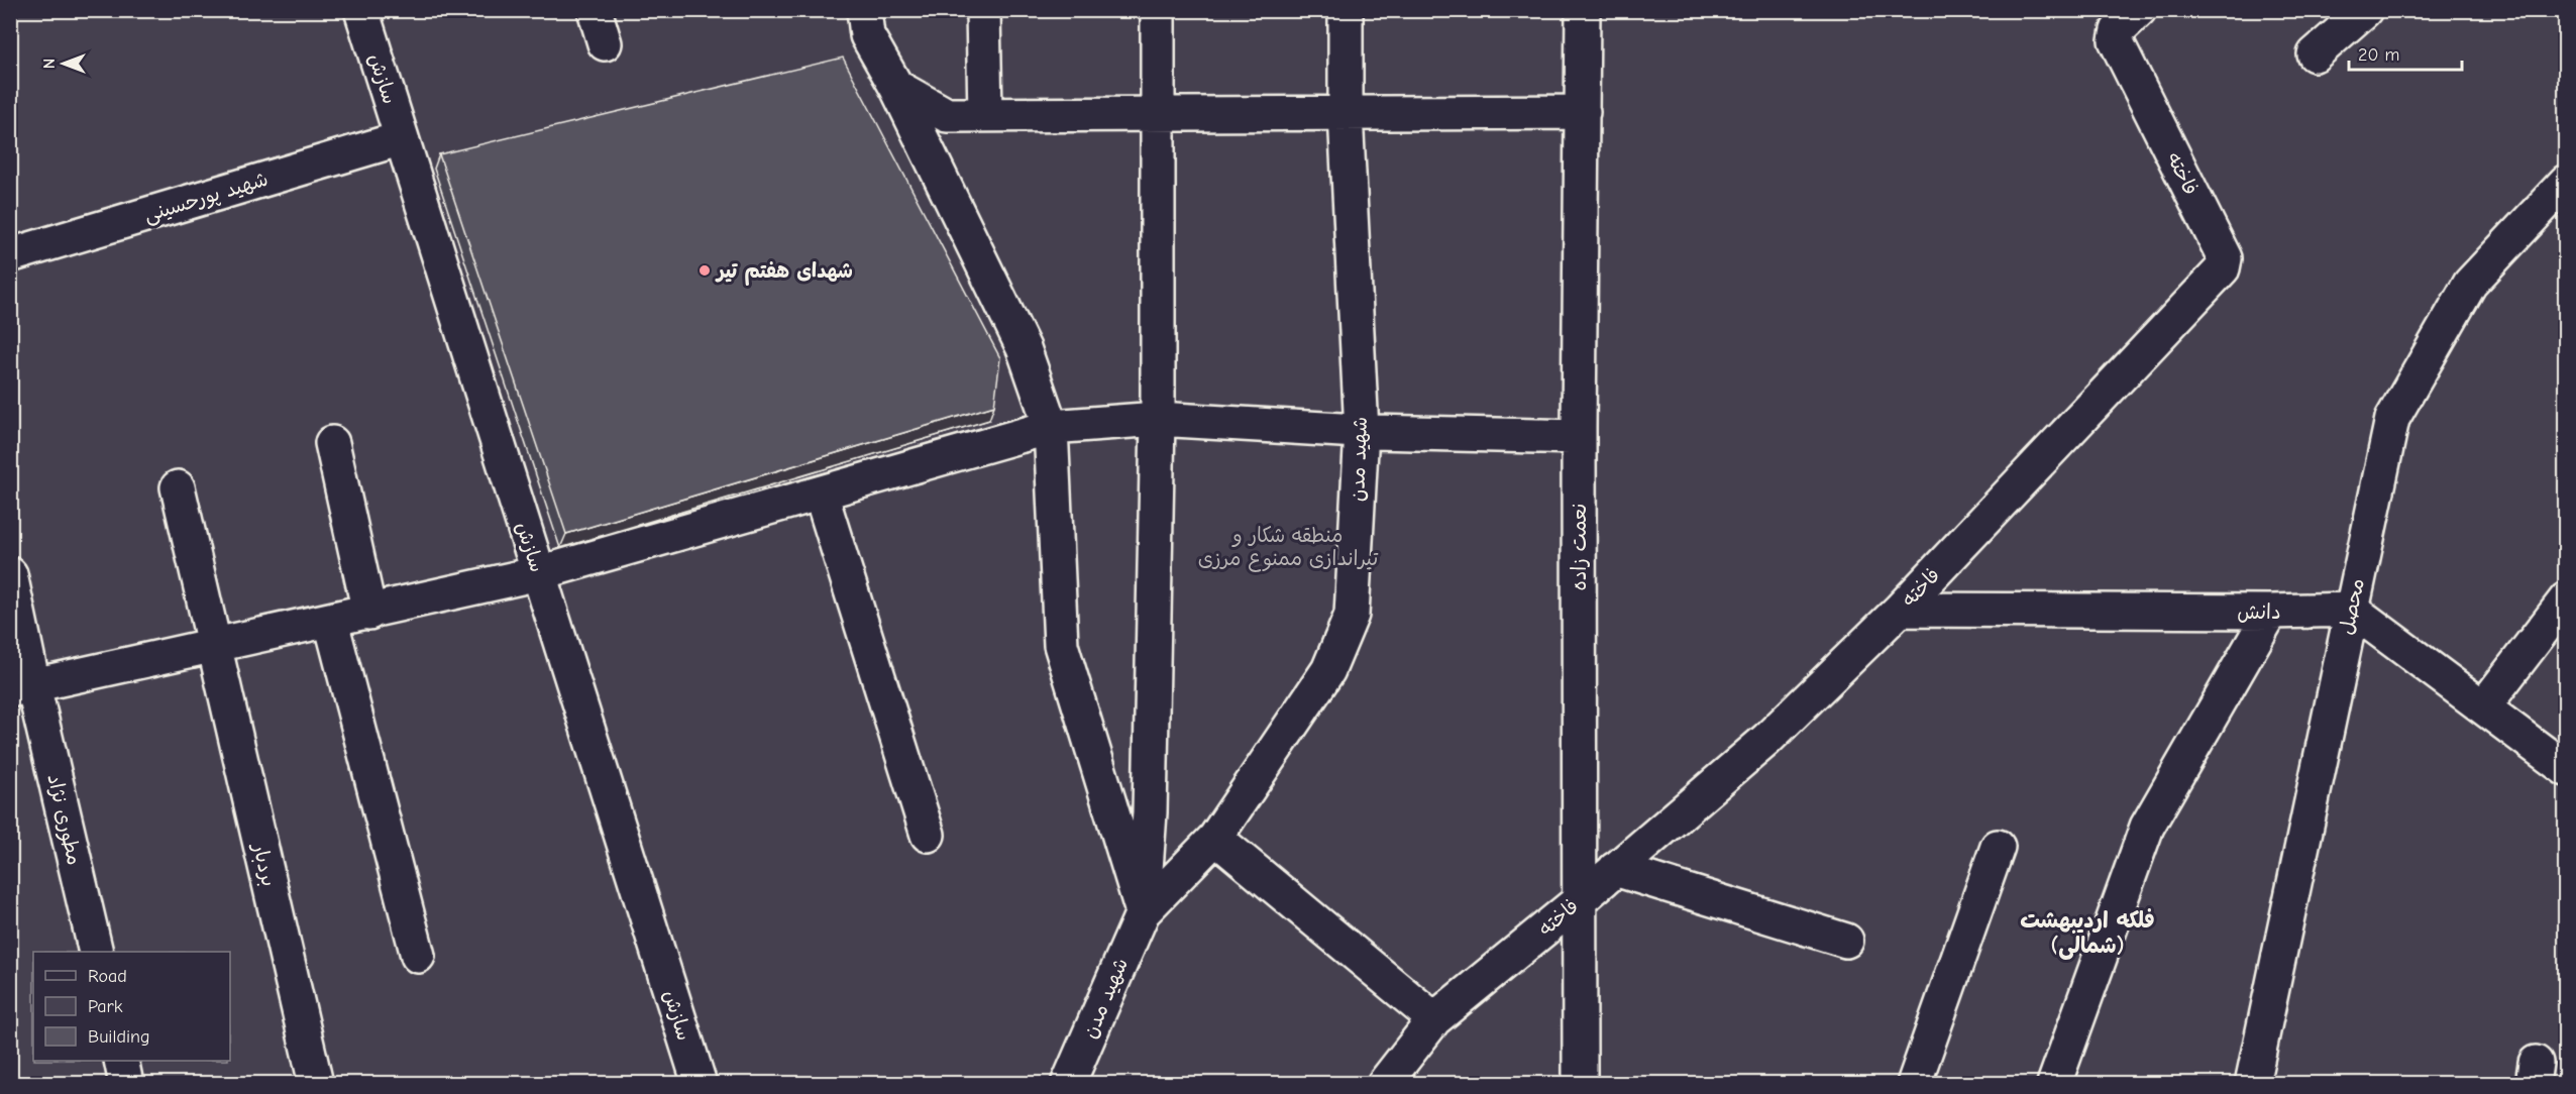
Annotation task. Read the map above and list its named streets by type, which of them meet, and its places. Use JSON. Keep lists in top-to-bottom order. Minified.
{"streets":{"street":["سازش","فاخته","شهید پورحسینی","شهید مدن","نعمت زاده","محصل","دانش","مطوری نژاد","بردبار"]},"crossings":[["سازش","شهید پورحسینی"],["فاخته","نعمت زاده"],["فاخته","دانش"],["محصل","دانش"]],"districts":["فلکه اردیبهشت (شمالی)"],"parks":["منطقه شکار و تیراندازی ممنوع مرزی"],"places":["شهدای هفتم تیر"],"legend":["Road","Park","Building"],"scale_bar":"20 m","north":"left"}
